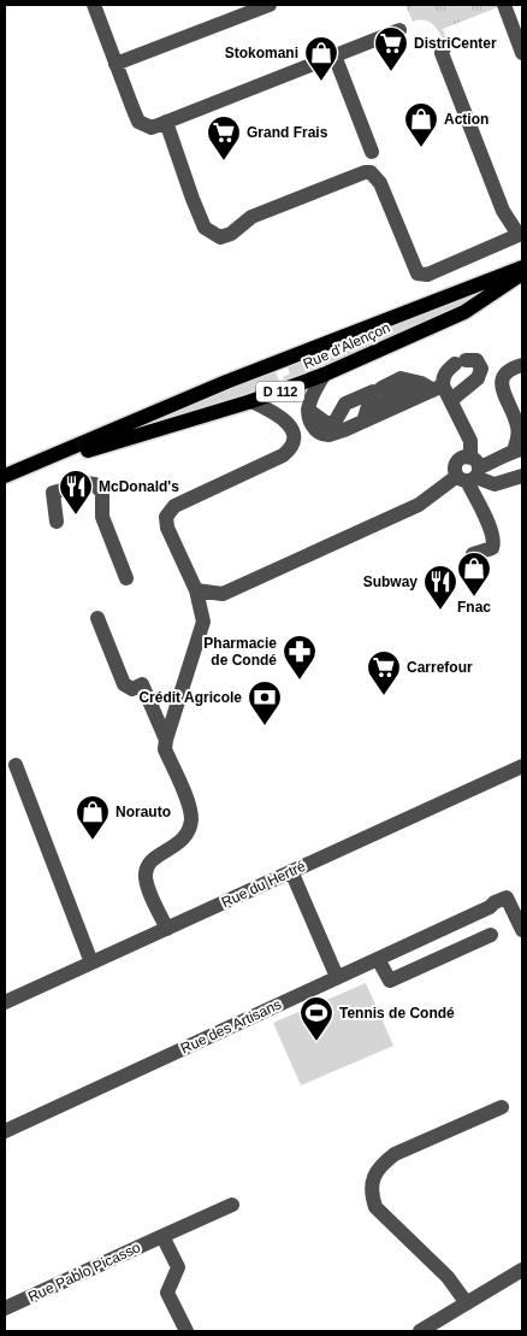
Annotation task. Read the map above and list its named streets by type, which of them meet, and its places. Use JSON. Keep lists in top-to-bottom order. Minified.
{"streets":{"main road":["Rue d'Alençon","D 112"],"street":["Rue du Hertré","Rue des Artisans","Rue Pablo Picasso"]},"places":{"supermarket":["DistriCenter","Grand Frais","Carrefour"],"shop":["Stokomani","Action","Fnac","Norauto"],"restaurant":["McDonald's","Subway"],"pharmacy":["Pharmacie de Condé"],"bank":["Crédit Agricole"],"sports":["Tennis de Condé"]}}
